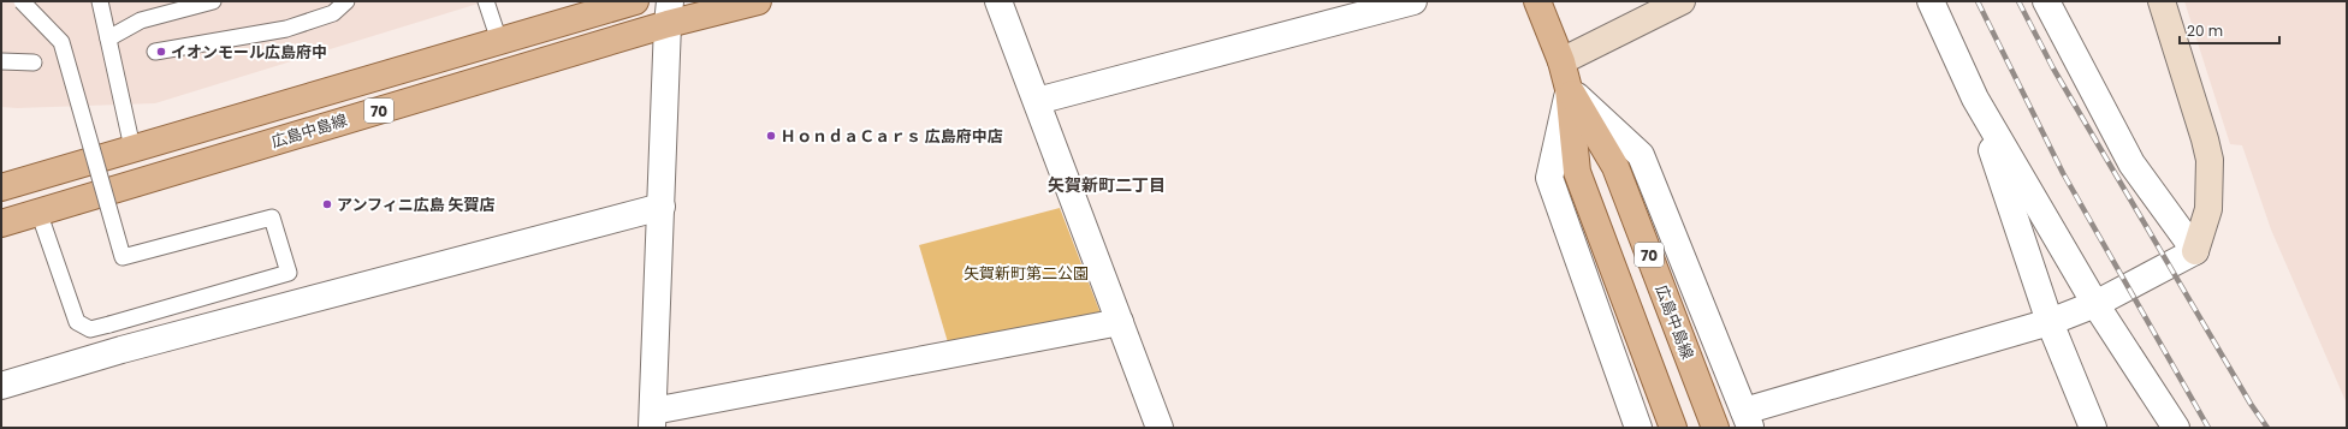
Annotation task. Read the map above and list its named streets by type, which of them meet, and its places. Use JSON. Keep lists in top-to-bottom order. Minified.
{"streets":{"main road":["70","広島中島線"]},"districts":["矢賀新町二丁目"],"parks":["矢賀新町第二公園"],"places":["イオンモール広島府中","ＨｏｎｄａＣａｒｓ 広島府中店","アンフィニ広島 矢賀店"],"scale_bar":"20 m"}
